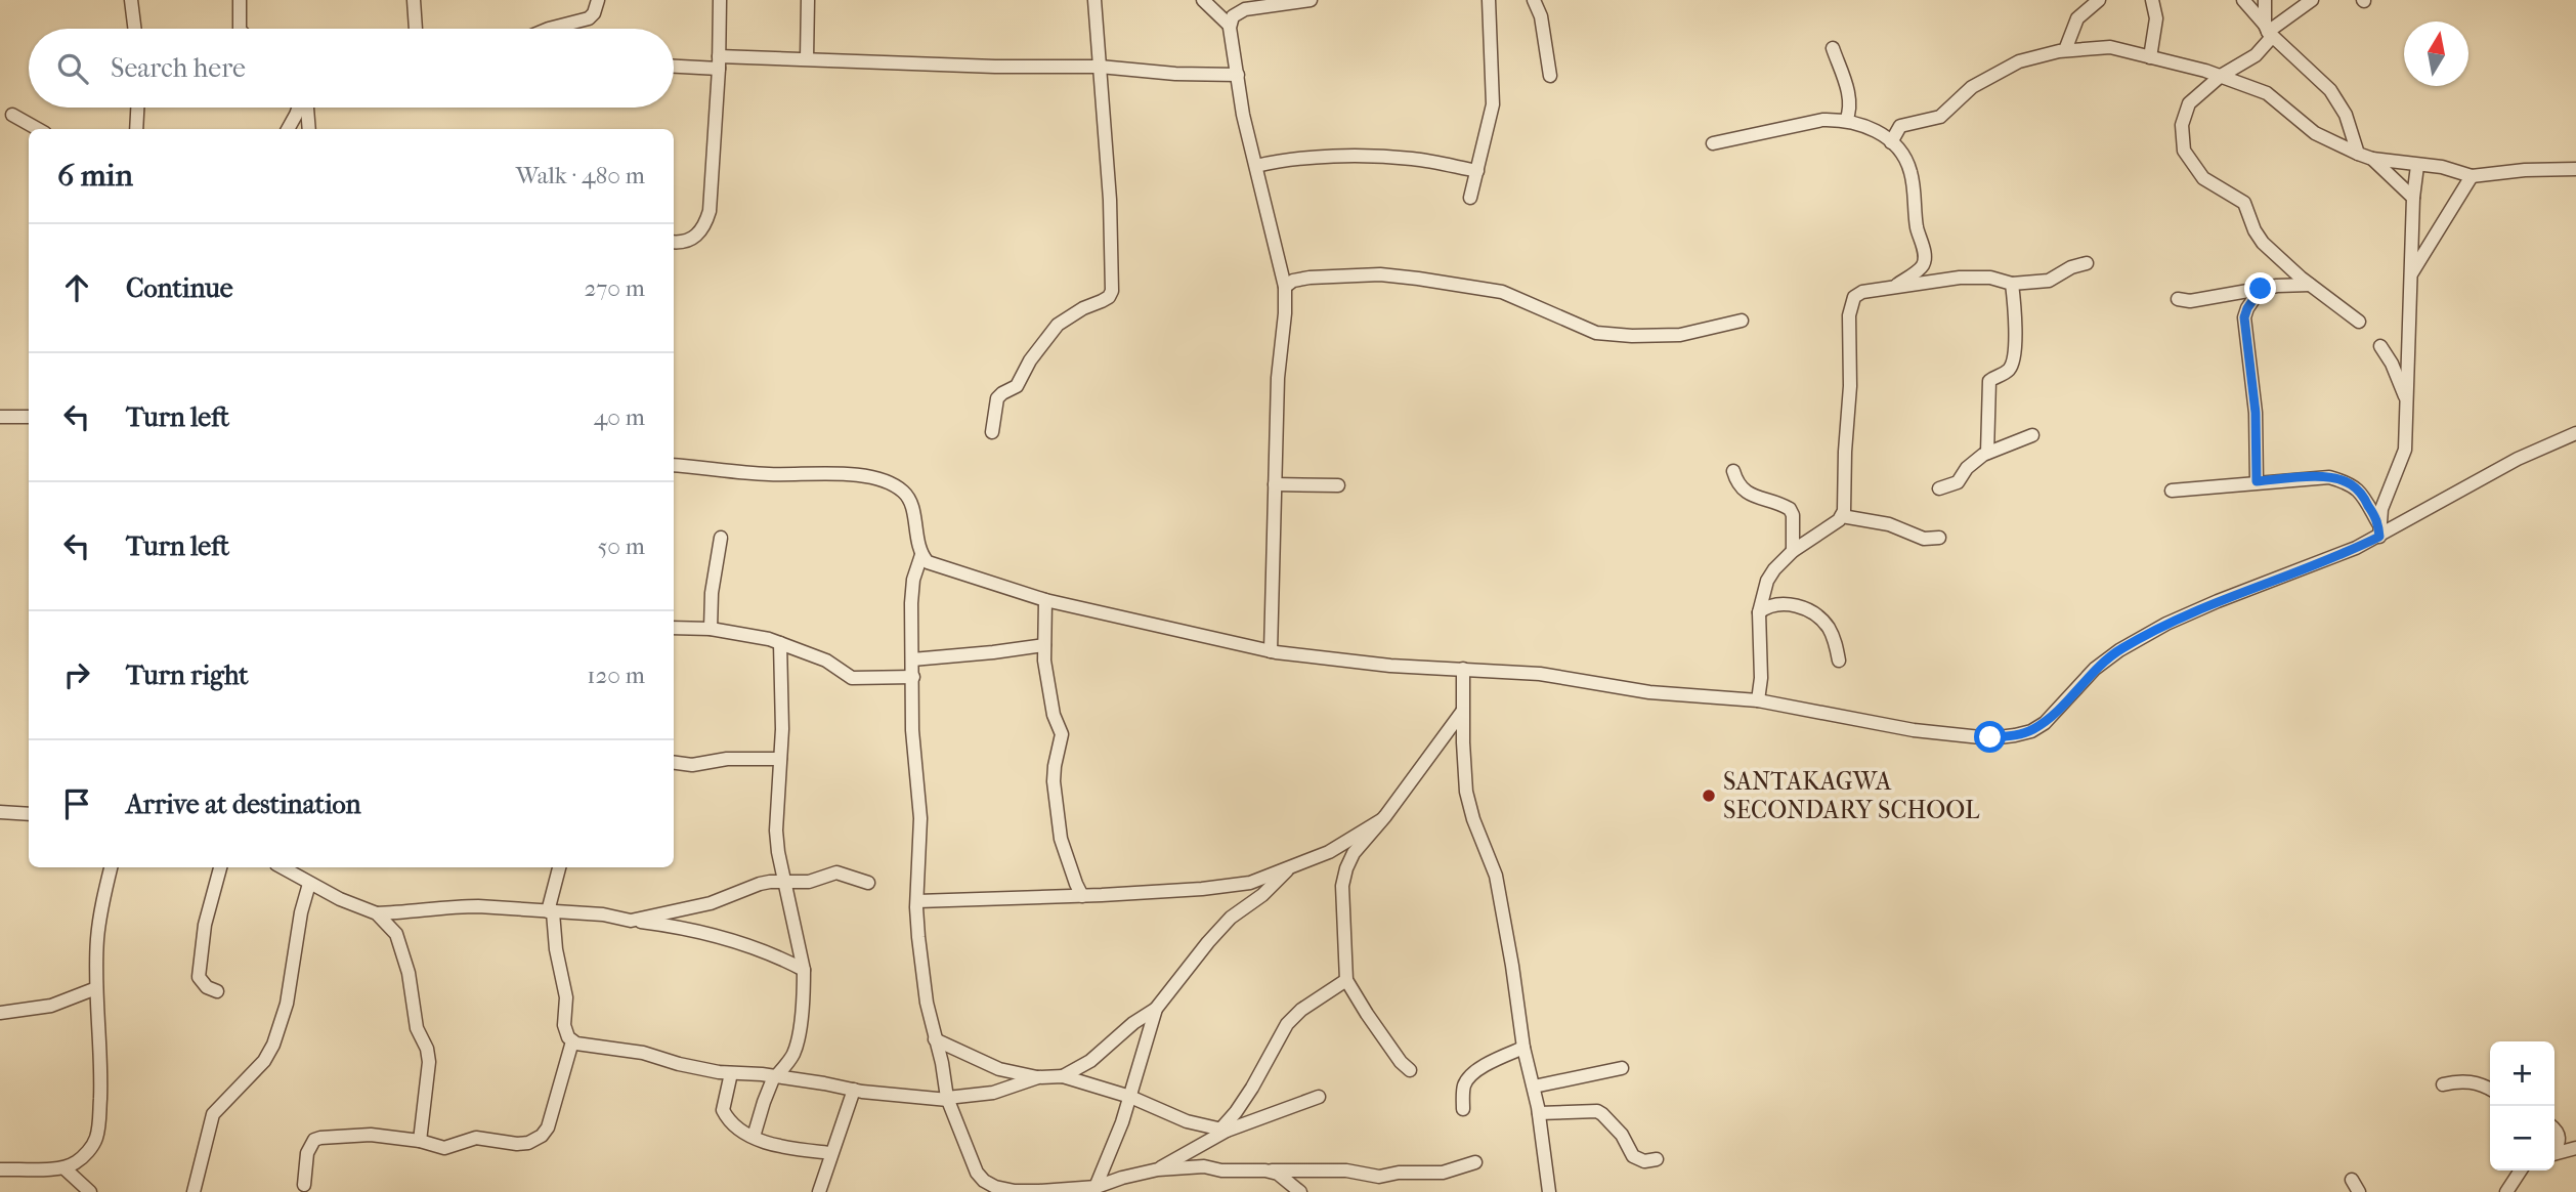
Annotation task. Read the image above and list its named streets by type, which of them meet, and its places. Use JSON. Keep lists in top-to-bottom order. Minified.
{"places":["SANTAKAGWA SECONDARY SCHOOL"],"north":"top","page":{"search":"Search here","heading":["6 min","Walk · 480 m"],"list":[["Continue","270 m"],["Turn left","40 m"],["Turn left","50 m"],["Turn right","120 m"],"Arrive at destination"],"map_buttons":["+","−"]}}
